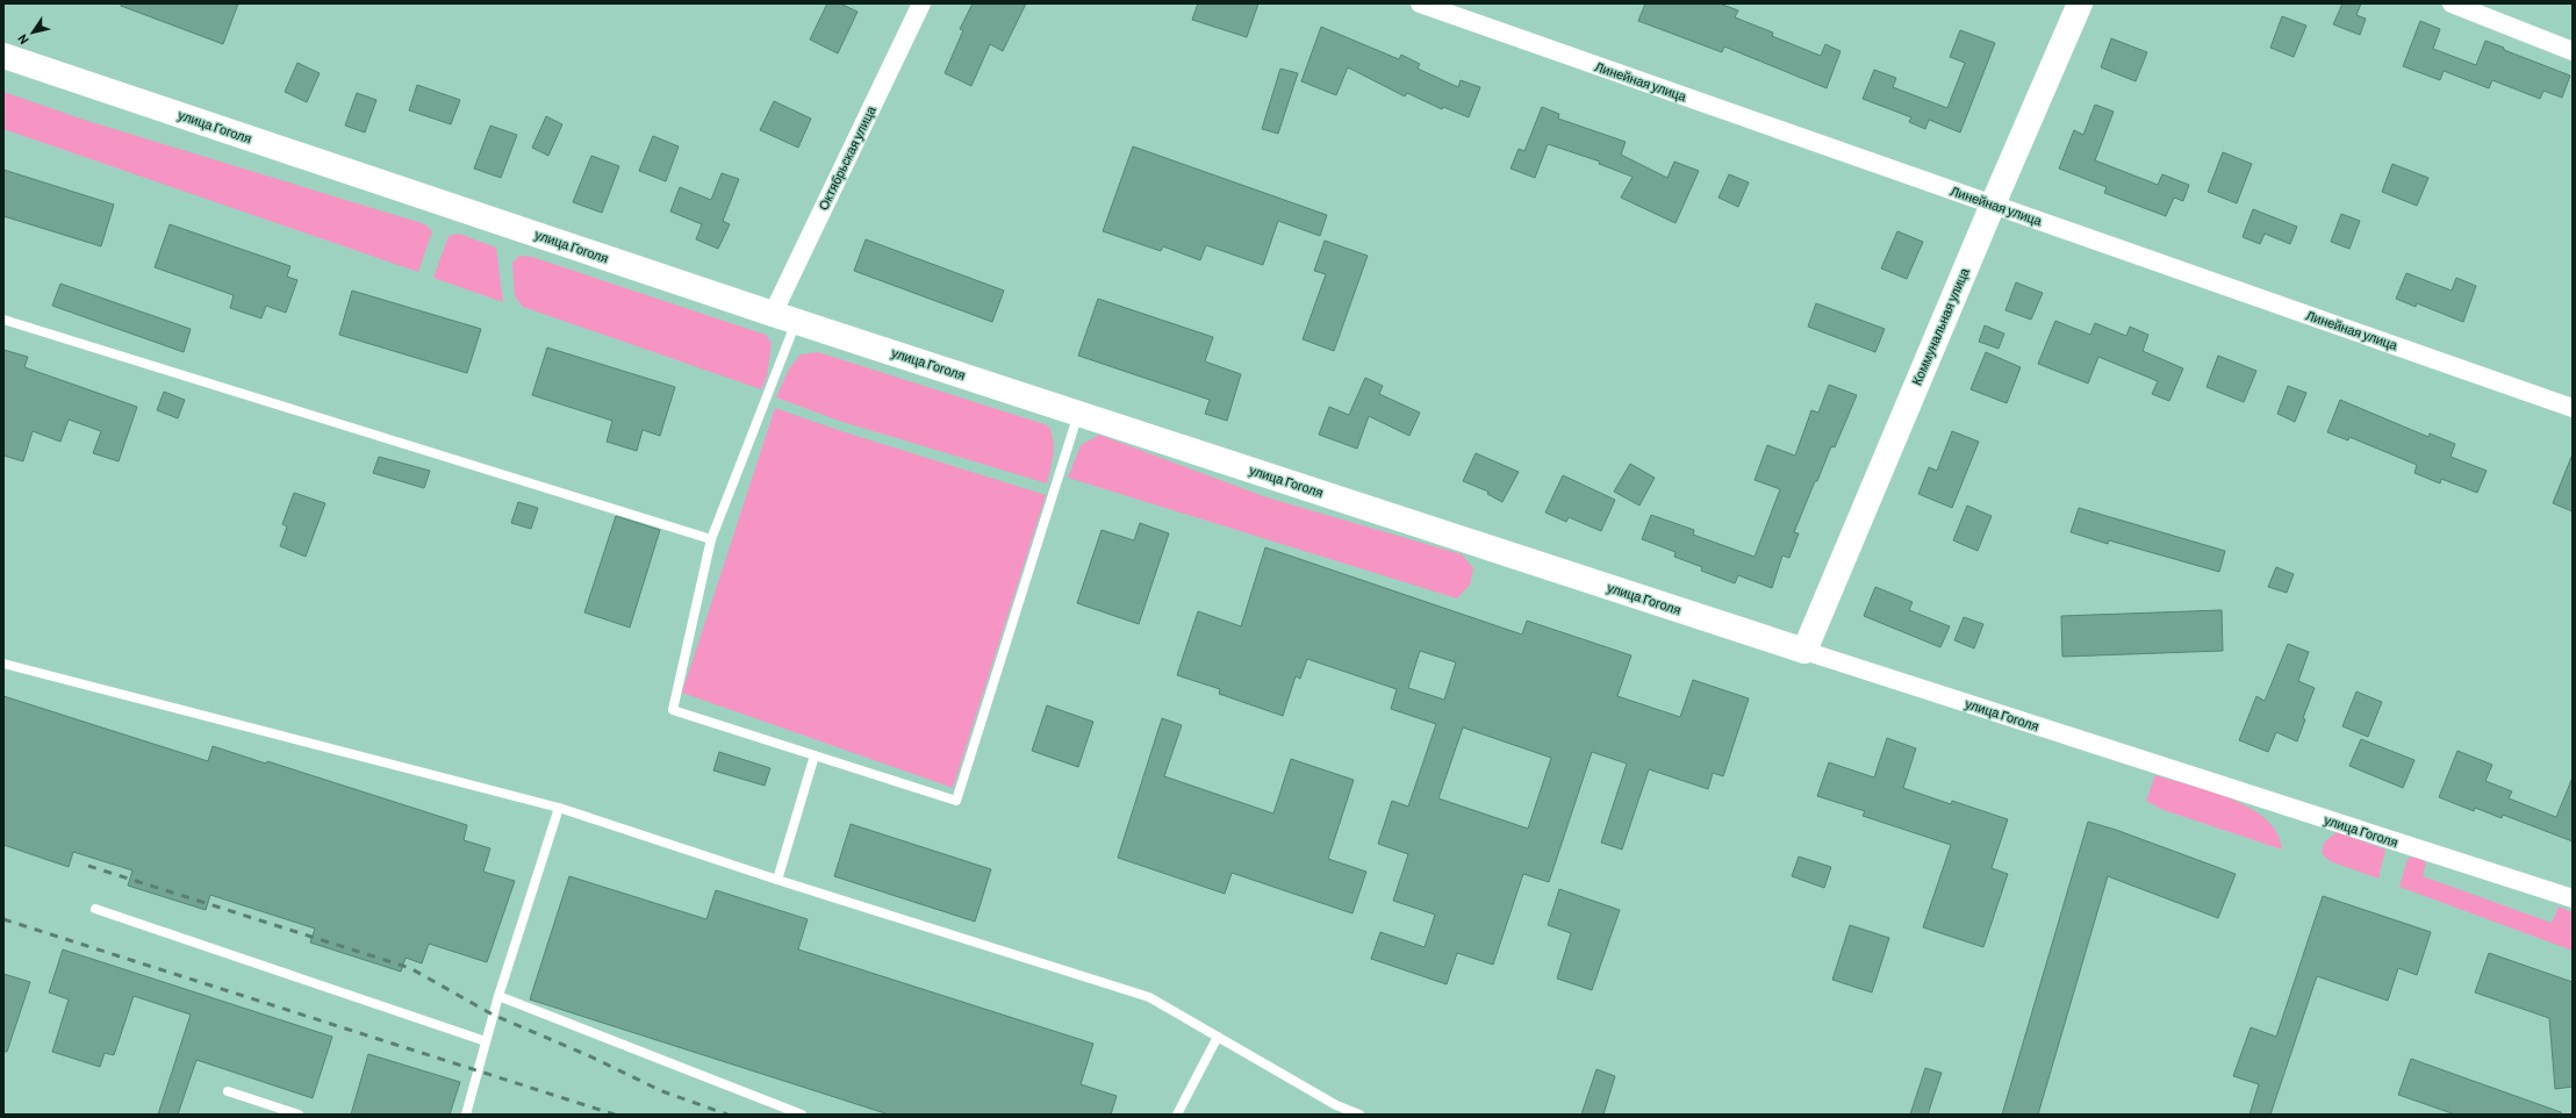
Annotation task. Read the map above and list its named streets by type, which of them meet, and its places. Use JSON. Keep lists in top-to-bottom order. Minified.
{"streets":{"street":["Линейная улица","улица Гоголя","Октябрьская улица","Коммунальная улица"]},"crossings":[["Линейная улица","Коммунальная улица"],["улица Гоголя","Октябрьская улица"],["улица Гоголя","Коммунальная улица"]],"north":"bottom left"}
